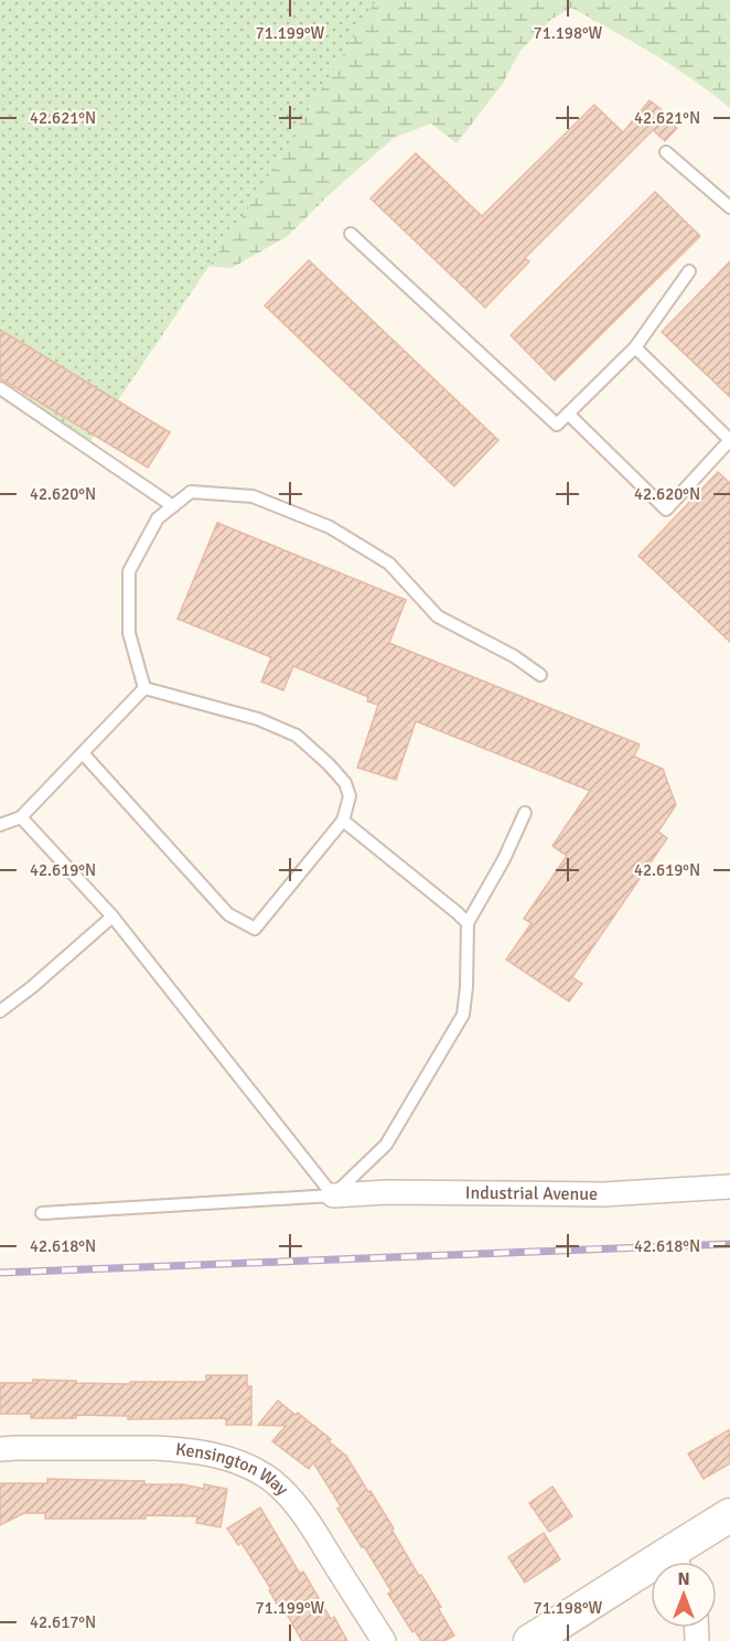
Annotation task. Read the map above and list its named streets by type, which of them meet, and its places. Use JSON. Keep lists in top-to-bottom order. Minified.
{"streets":{"street":["Industrial Avenue","Kensington Way"]},"north":"top","coordinates":["71.199°W","71.198°W","42.621°N","42.620°N","42.619°N","42.618°N","42.617°N"]}
